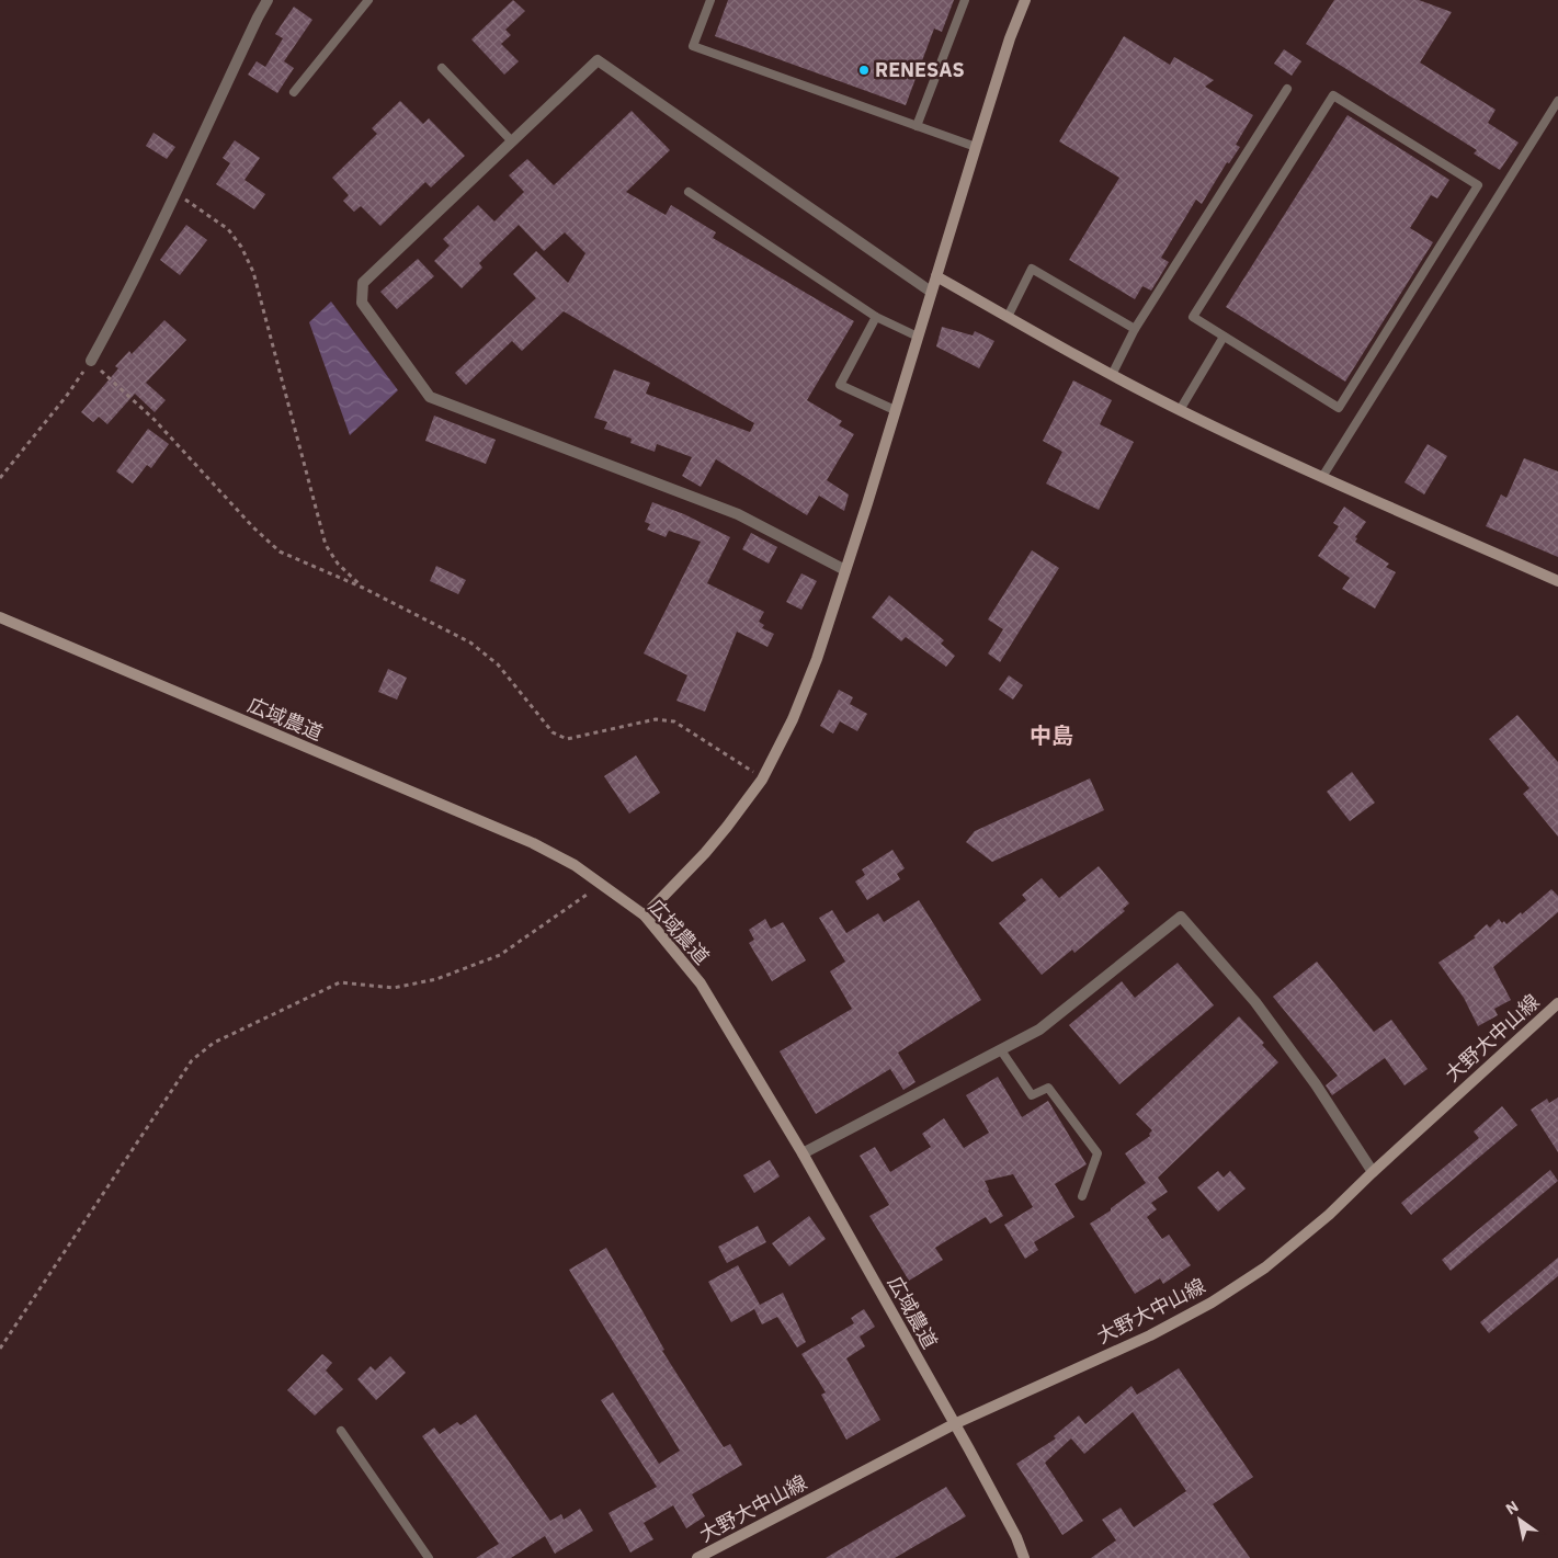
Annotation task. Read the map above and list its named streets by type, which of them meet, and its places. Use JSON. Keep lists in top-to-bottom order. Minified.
{"streets":{"street":["広域農道","大野大中山線"]},"crossings":[["広域農道","大野大中山線"]],"districts":["中島"],"places":["RENESAS"],"north":"top left"}
